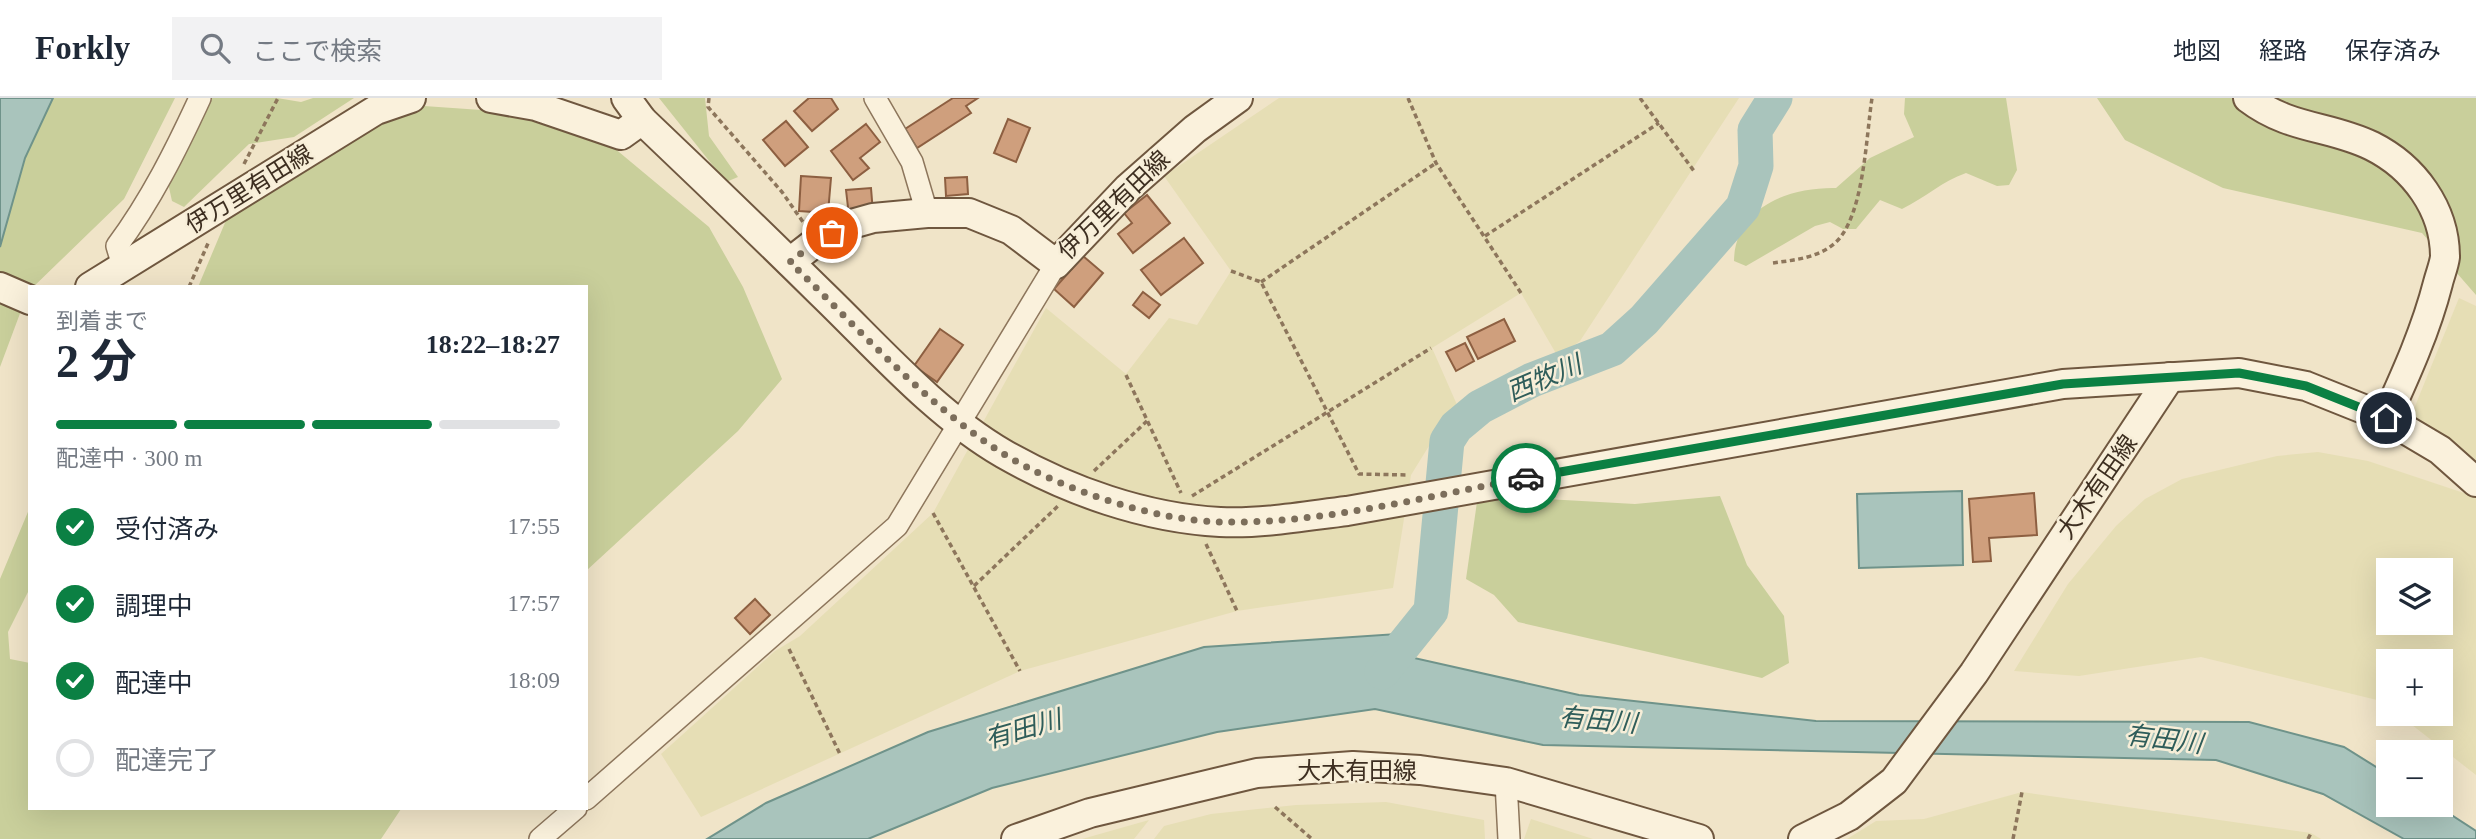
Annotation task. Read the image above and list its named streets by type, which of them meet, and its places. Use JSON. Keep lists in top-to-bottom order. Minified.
{"streets":{"main road":["伊万里有田線","大木有田線"]},"water":["西牧川","有田川"],"page":{"header":"Forkly","search":"ここで検索","nav":["地図","経路","保存済み"],"heading":["2 分","到着まで","18:22–18:27"],"bar":"配達中 · 300 m","list":[["受付済み","17:55"],["調理中","17:57"],["配達中","18:09"],"配達完了"],"map_buttons":["+","−"]}}
